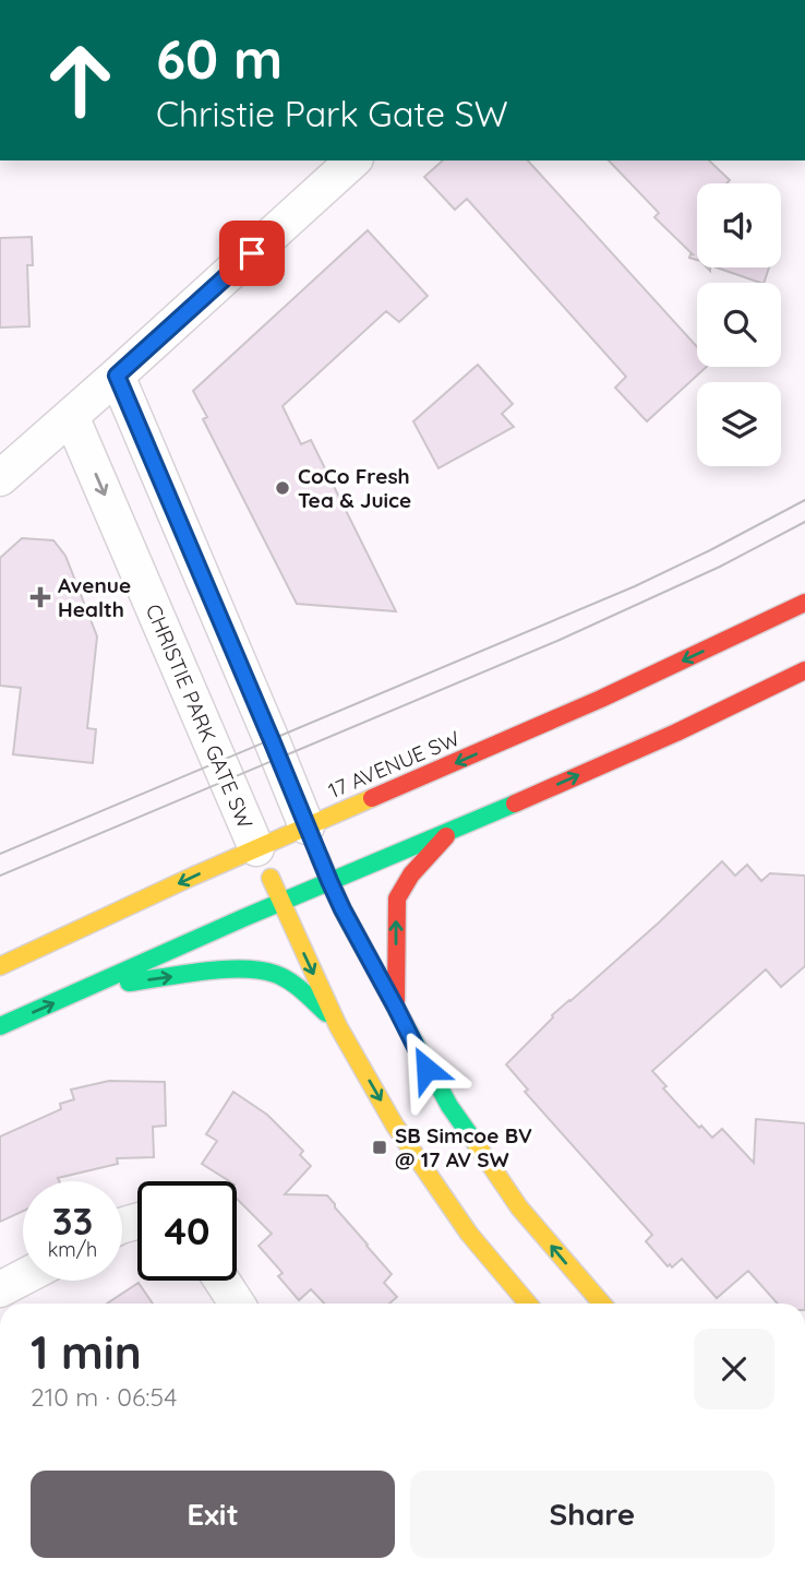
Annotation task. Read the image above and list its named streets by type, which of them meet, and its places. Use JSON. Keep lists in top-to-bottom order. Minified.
{"streets":{"main road":["17 AVENUE SW"],"street":["CHRISTIE PARK GATE SW"]},"crossings":[["CHRISTIE PARK GATE SW","17 AVENUE SW"]],"places":{"other":["CoCo Fresh Tea & Juice"],"health":["Avenue Health"],"transit":["SB Simcoe BV @ 17 AV SW"]},"page":{"turn":["60 m","Christie Park Gate SW"],"speed":"33 km/h","limit":"40","heading":["1 min","210 m · 06:54"],"buttons":["Exit","Share"]}}
